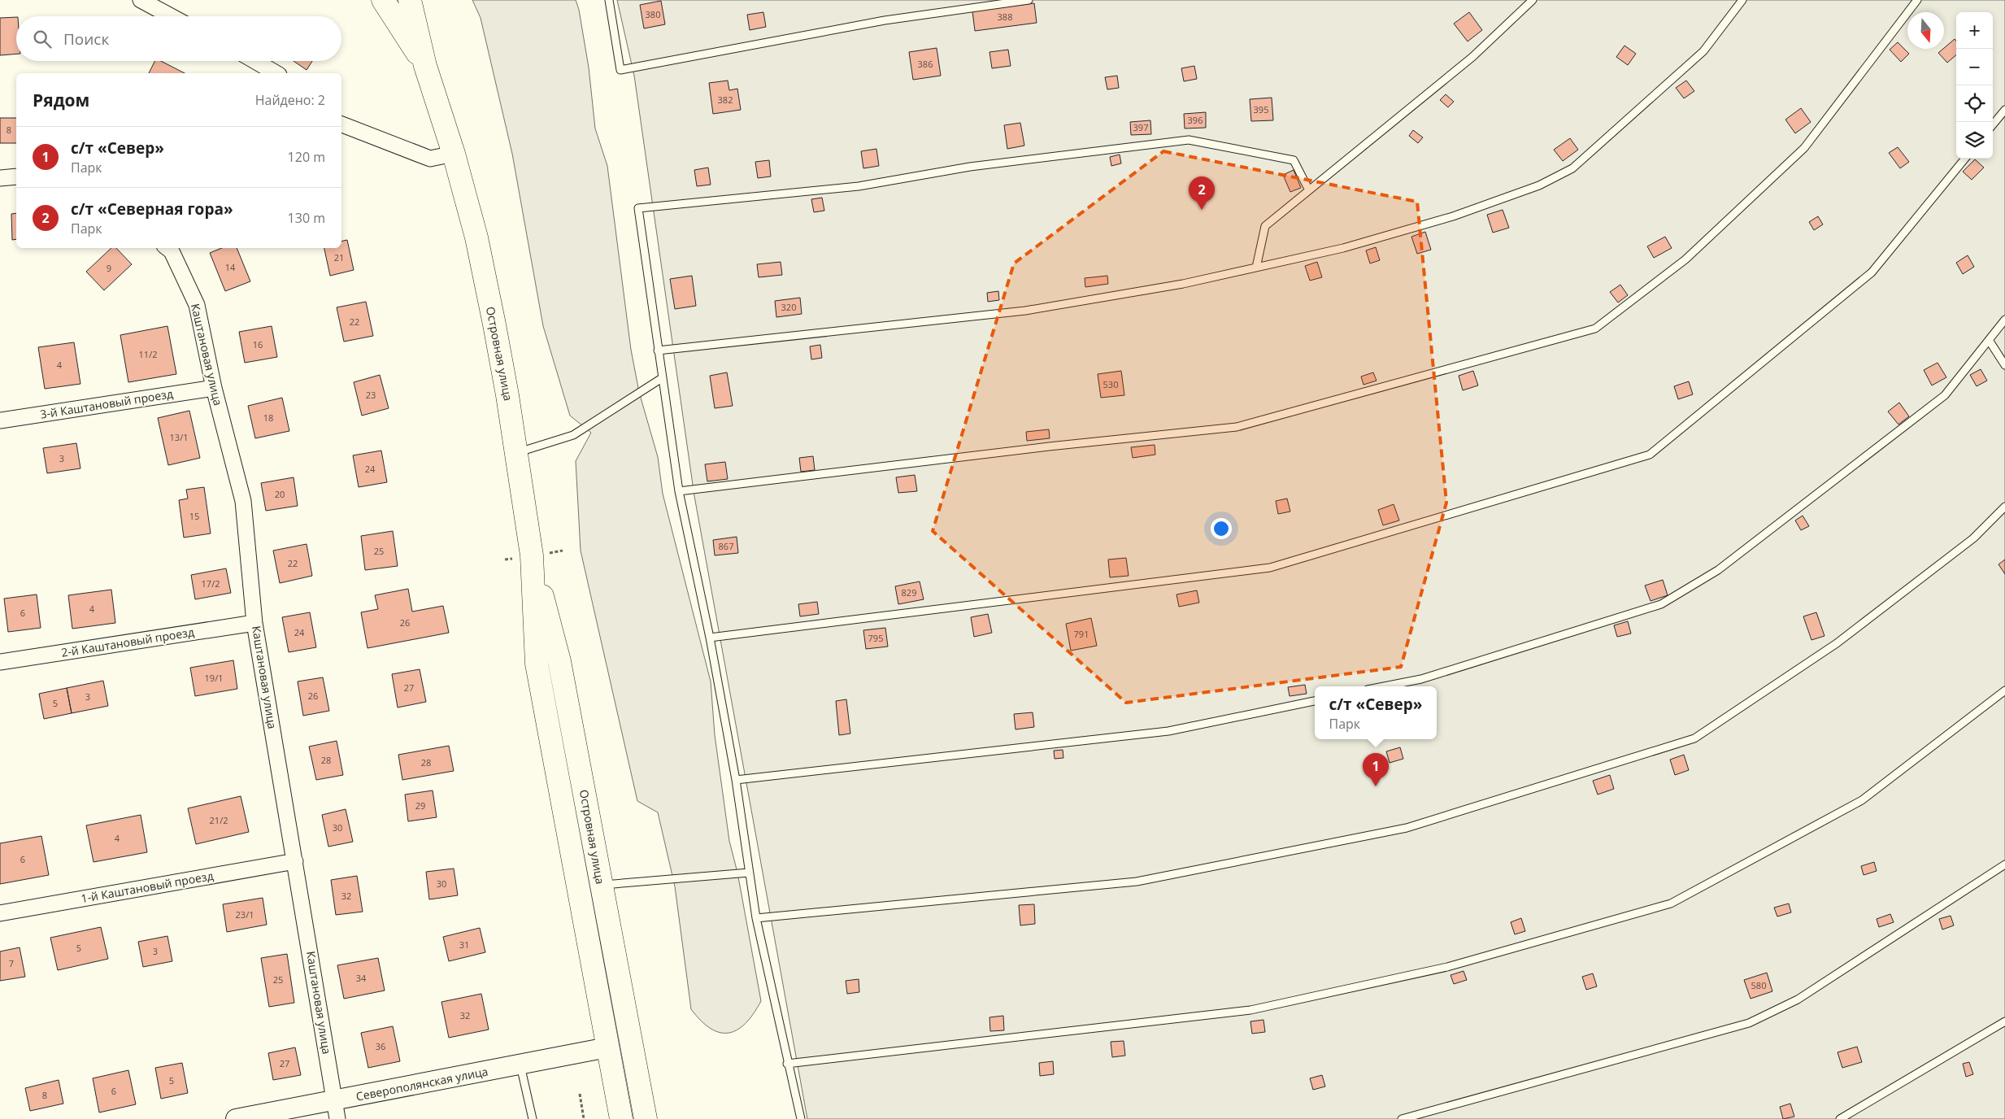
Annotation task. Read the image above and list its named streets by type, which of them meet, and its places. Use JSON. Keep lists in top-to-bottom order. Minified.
{"streets":{"main road":["Островная улица"],"street":["Каштановая улица","3-й Каштановый проезд","2-й Каштановый проезд","1-й Каштановый проезд","Северополянская улица"]},"crossings":[["Островная улица","Северополянская улица"],["Каштановая улица","3-й Каштановый проезд"],["Каштановая улица","2-й Каштановый проезд"],["Каштановая улица","1-й Каштановый проезд"],["Каштановая улица","Северополянская улица"]],"house_numbers":["380","388","386","382","395","396","397","8","21","14","9","320","22","16","11/2","4","530","23","18","13/1","3","24","20","15","867","25","22","17/2","829","4","6","26","24","791","795","19/1","27","26","3","5","28","28","29","21/2","30","4","6","30","32","23/1","31","5","3","7","34","25","580","32","36","27","5","6","8"],"north":"bottom","page":{"map_buttons":["+","−"],"search":"Поиск","heading":["Рядом","Найдено: 2"],"list":[{"mark":"1","name":"с/т «Север»","note":"Парк","value":"120 m"},{"mark":"2","name":"с/т «Северная гора»","note":"Парк","value":"130 m"}],"pins":["2","1"],"popup":["с/т «Север»","Парк"]}}
